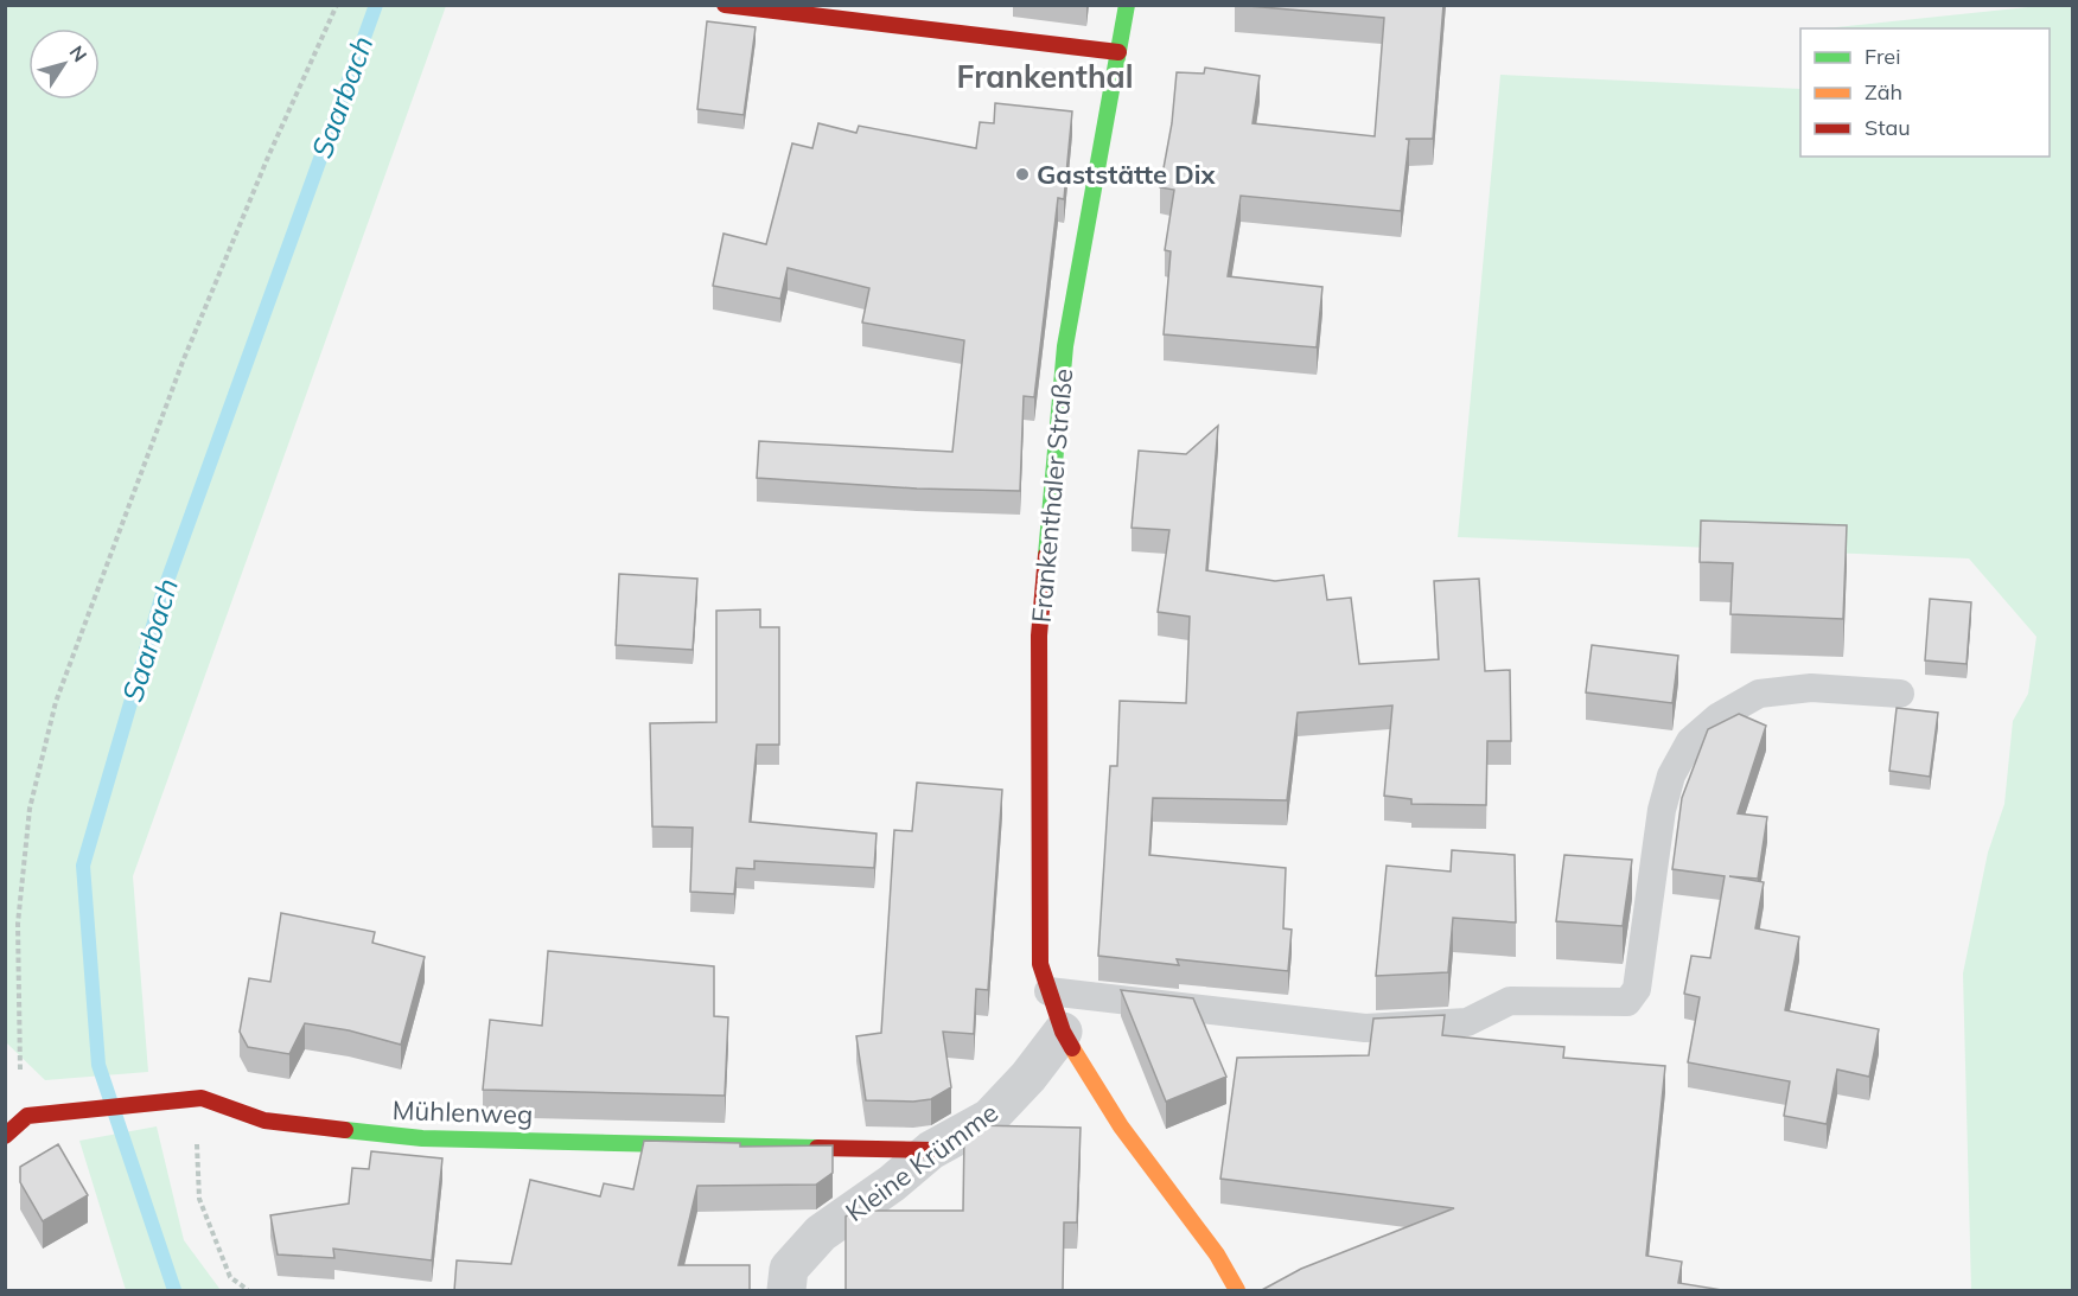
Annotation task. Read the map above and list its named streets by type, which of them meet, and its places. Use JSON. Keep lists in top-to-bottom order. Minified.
{"streets":{"street":["Frankenthaler Straße","Mühlenweg","Kleine Krümme"]},"crossings":[["Frankenthaler Straße","Kleine Krümme"],["Mühlenweg","Kleine Krümme"]],"districts":["Frankenthal"],"water":["Saarbach"],"places":["Gaststätte Dix"],"legend":["Frei","Zäh","Stau"],"north":"top right"}
